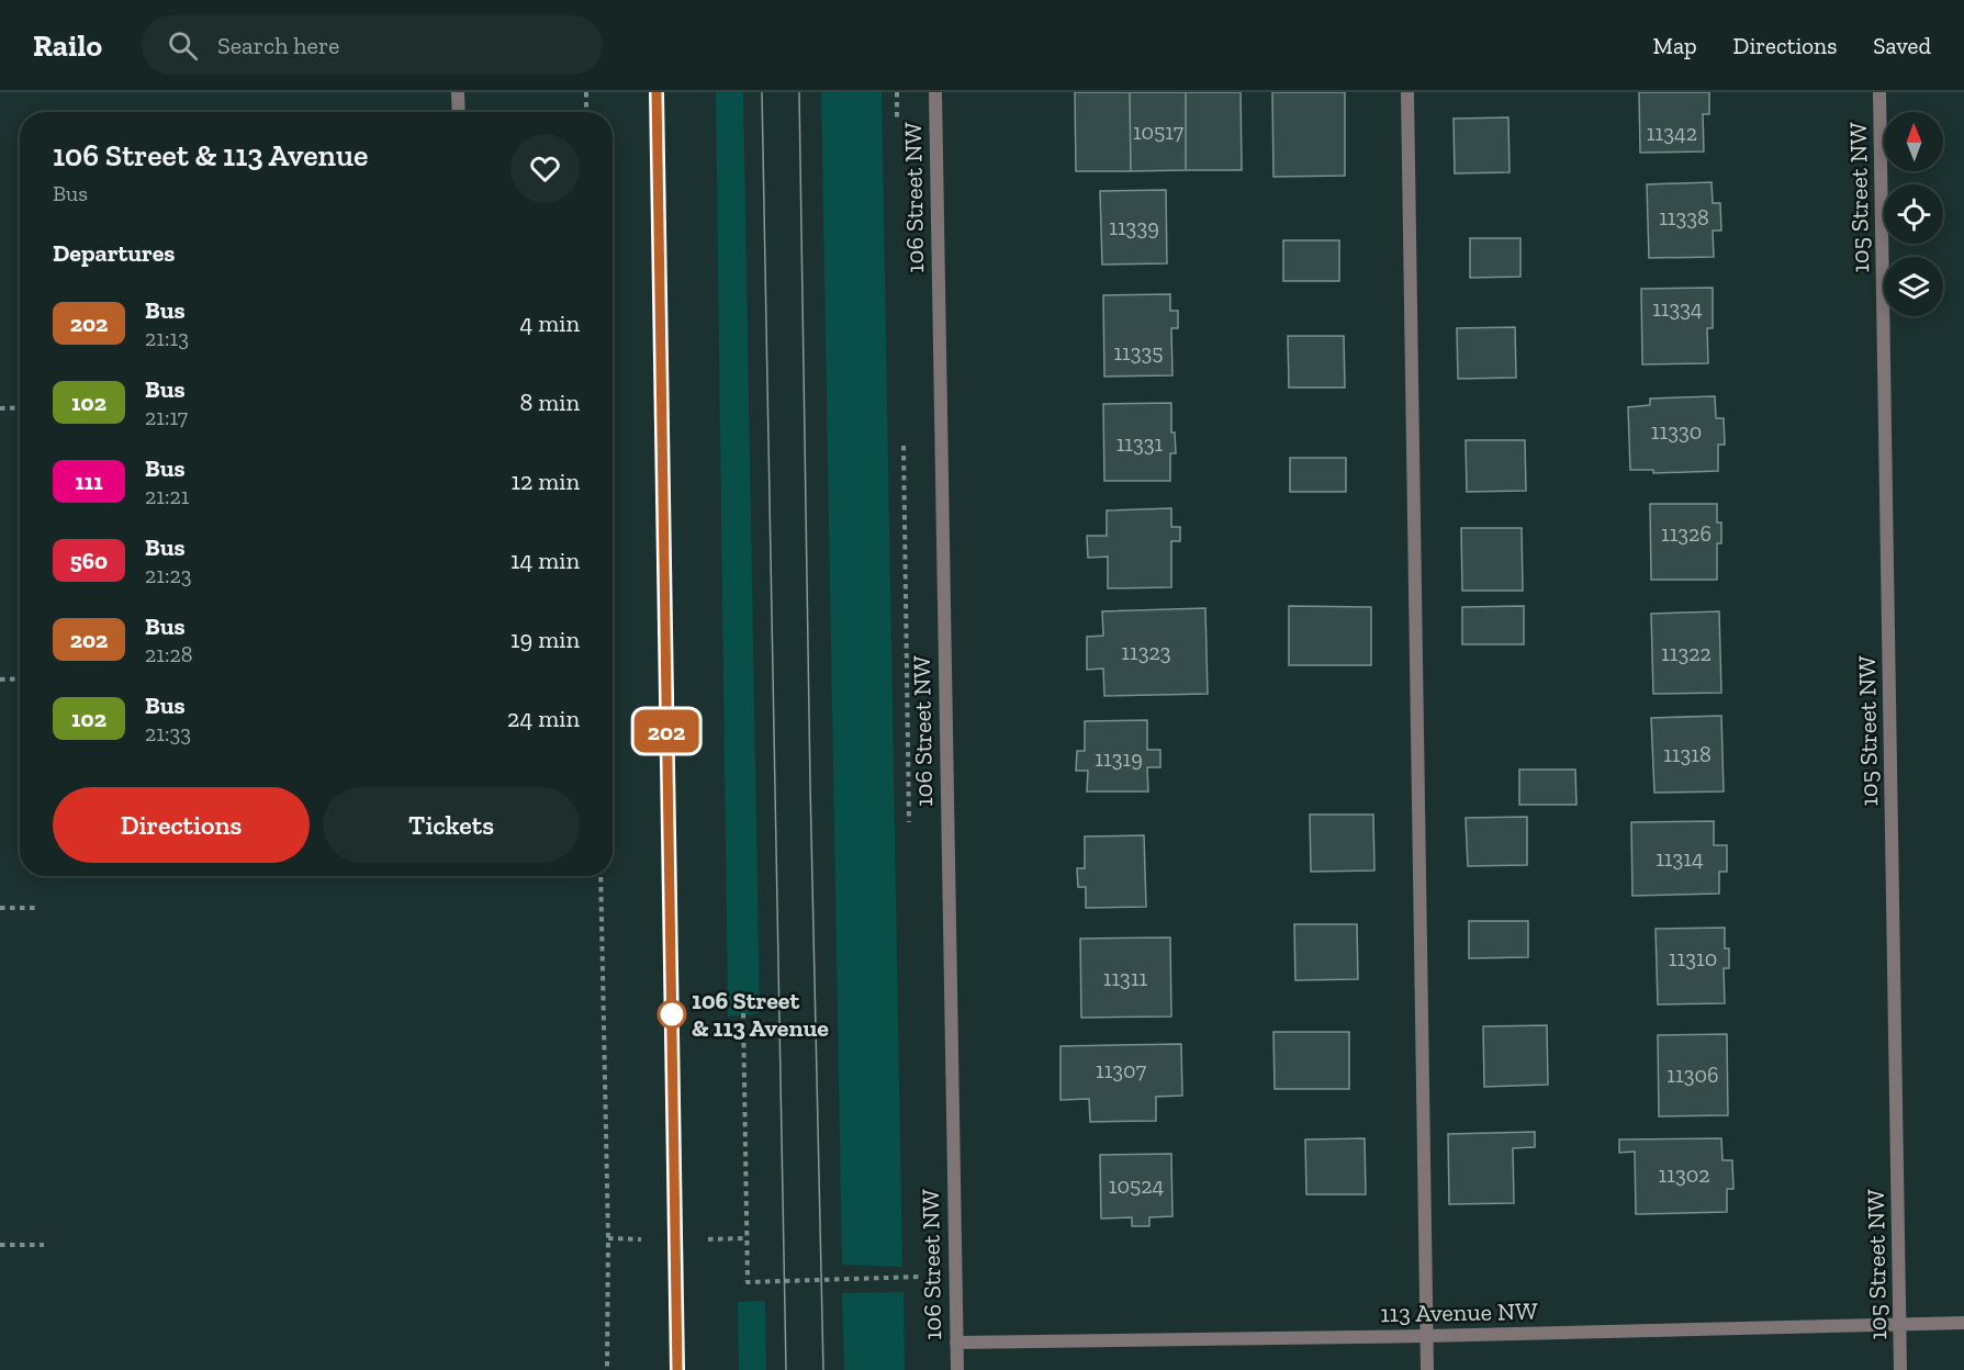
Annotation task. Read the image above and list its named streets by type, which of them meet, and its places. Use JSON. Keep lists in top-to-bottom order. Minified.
{"streets":{"street":["106 Street NW","105 Street NW","113 Avenue NW"]},"crossings":[["106 Street NW","113 Avenue NW"],["105 Street NW","113 Avenue NW"]],"places":["106 Street & 113 Avenue"],"lines":["bus line 202"],"house_numbers":["10517","11342","11338","11339","11334","11335","11330","11331","11326","11323","11322","11318","11319","11314","11310","11311","11307","11306","11302","10524"],"north":"top","page":{"header":"Railo","search":"Search here","nav":["Map","Directions","Saved"],"on_map":"202","heading":[["106 Street & 113 Avenue","Bus"],"Departures"],"list":[{"mark":"202","name":"Bus","note":"21:13","value":"4 min"},{"mark":"102","name":"Bus","note":"21:17","value":"8 min"},{"mark":"111","name":"Bus","note":"21:21","value":"12 min"},{"mark":"560","name":"Bus","note":"21:23","value":"14 min"},{"mark":"202","name":"Bus","note":"21:28","value":"19 min"},{"mark":"102","name":"Bus","note":"21:33","value":"24 min"}],"buttons":["Directions","Tickets"]}}
